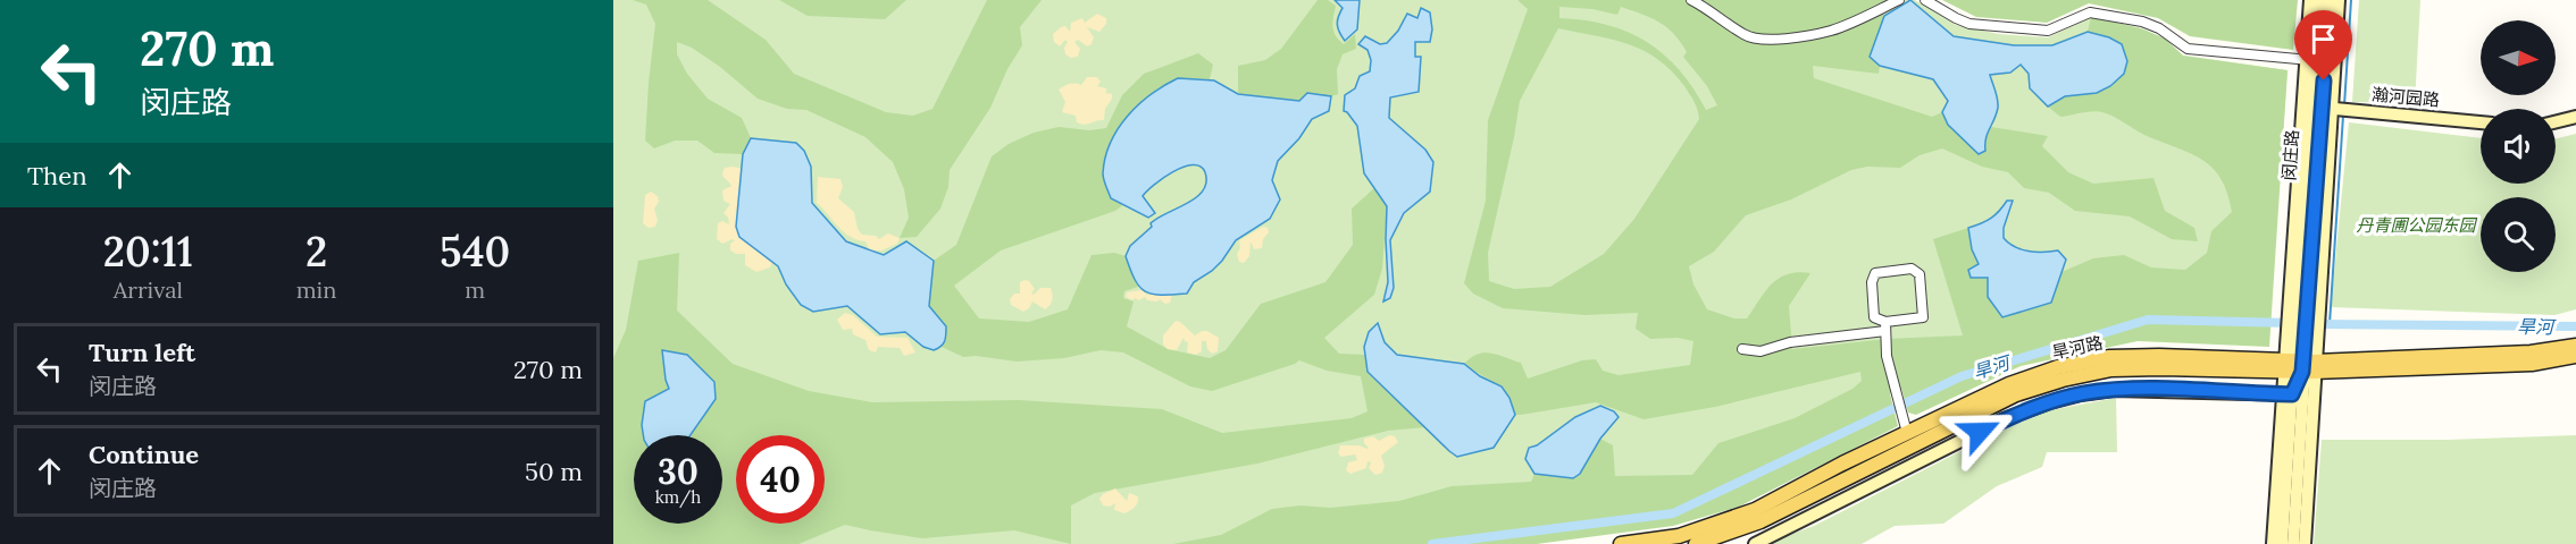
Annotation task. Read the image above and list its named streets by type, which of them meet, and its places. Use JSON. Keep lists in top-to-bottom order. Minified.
{"streets":{"main road":["旱河路"],"street":["瀚河园路","闵庄路"]},"crossings":[["瀚河园路","闵庄路"]],"water":["旱河"],"parks":["丹青圃公园东园"],"north":"right","page":{"turn":["270 m","闵庄路"],"then":"Then","eta":["20:11","Arrival","2","min","540","m"],"list":[{"name":"Turn left","note":"闵庄路","value":"270 m"},{"name":"Continue","note":"闵庄路","value":"50 m"}],"speed":"30 km/h","limit":"40"}}
